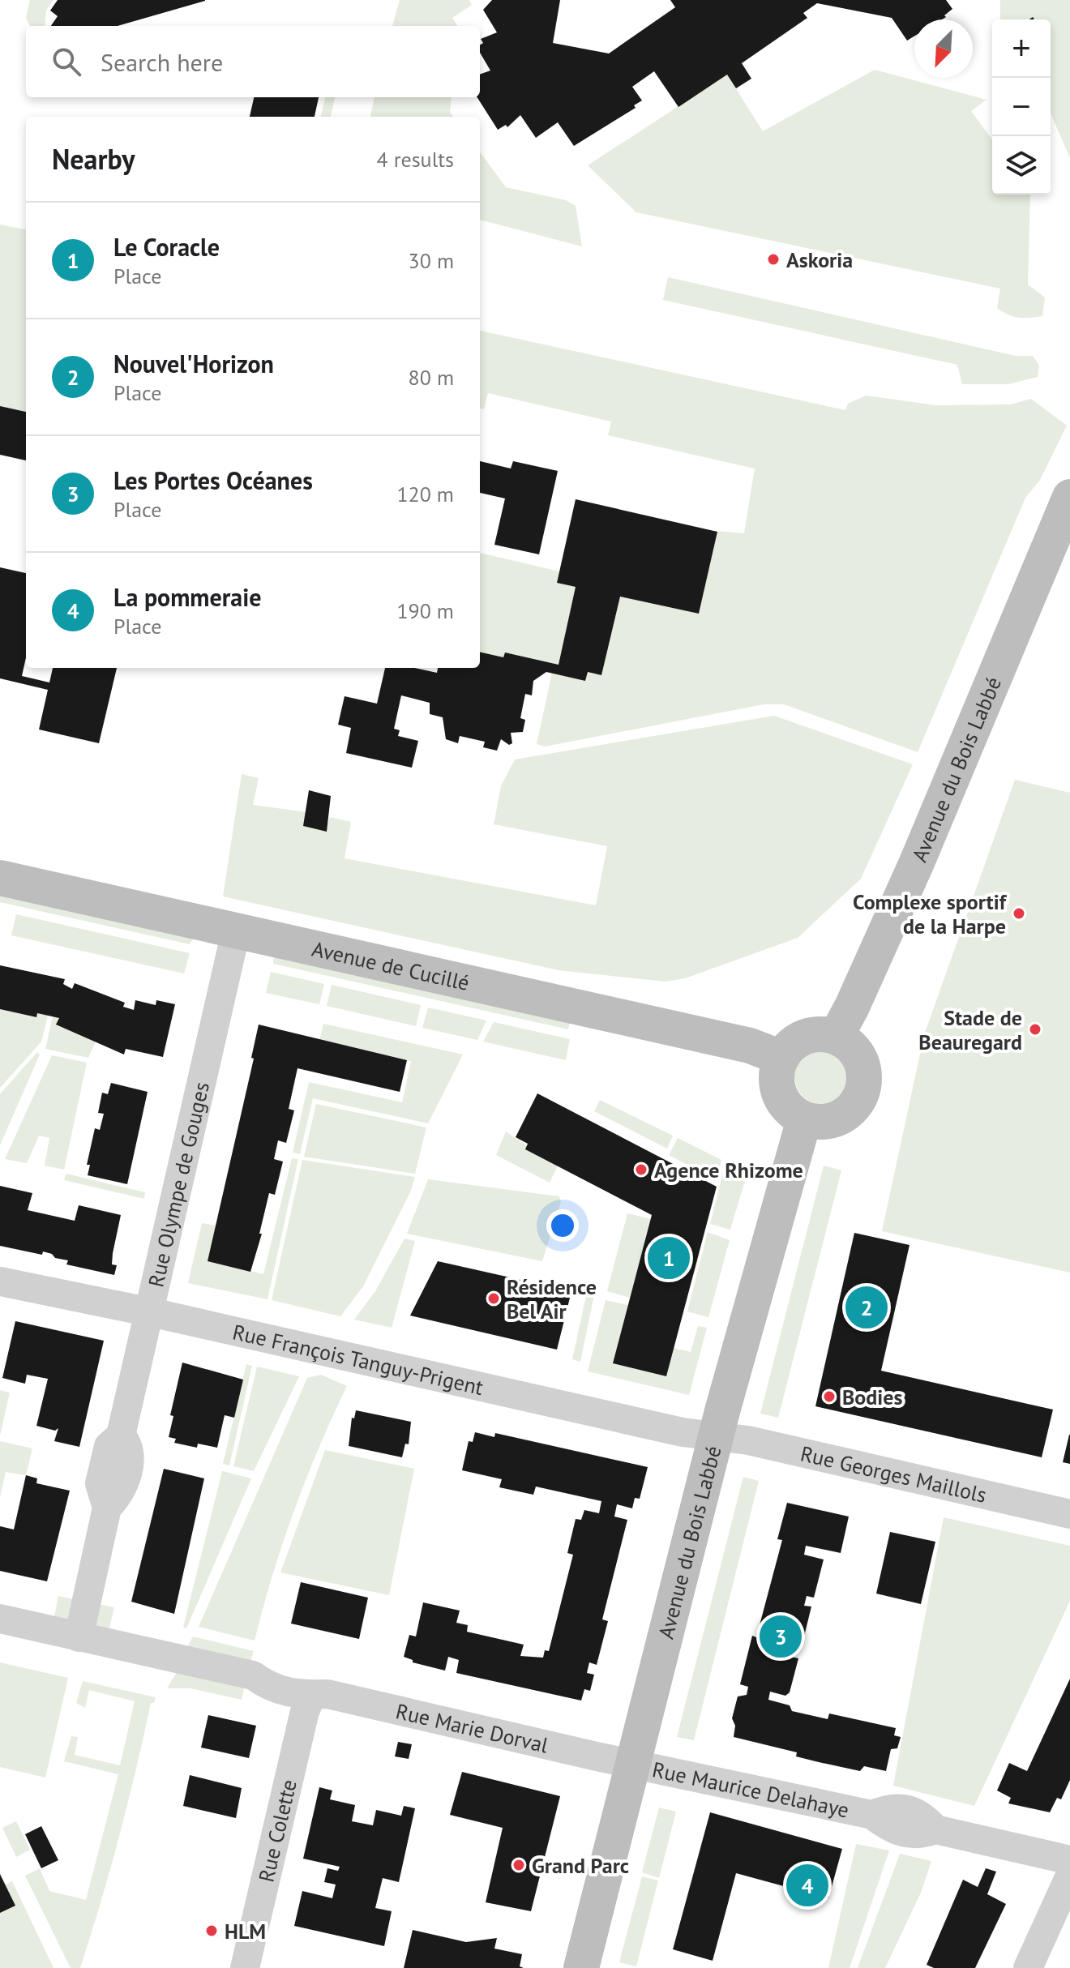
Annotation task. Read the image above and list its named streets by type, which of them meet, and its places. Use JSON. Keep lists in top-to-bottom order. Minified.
{"streets":{"street":["Avenue du Bois Labbé","Avenue de Cucillé","Rue Olympe de Gouges","Rue François Tanguy-Prigent","Rue Georges Maillols","Rue Marie Dorval","Rue Maurice Delahaye","Rue Colette"]},"crossings":[["Avenue du Bois Labbé","Avenue de Cucillé"],["Avenue du Bois Labbé","Rue François Tanguy-Prigent"],["Avenue du Bois Labbé","Rue Georges Maillols"],["Avenue du Bois Labbé","Rue Marie Dorval"],["Avenue du Bois Labbé","Rue Maurice Delahaye"],["Avenue de Cucillé","Rue Olympe de Gouges"],["Rue Olympe de Gouges","Rue François Tanguy-Prigent"],["Rue Olympe de Gouges","Rue Marie Dorval"],["Rue François Tanguy-Prigent","Rue Georges Maillols"],["Rue Marie Dorval","Rue Maurice Delahaye"],["Rue Marie Dorval","Rue Colette"]],"places":["Askoria","Complexe sportif de la Harpe","Stade de Beauregard","Agence Rhizome","Résidence Bel Air","Bodies","Grand Parc","HLM"],"north":"bottom left","page":{"map_buttons":["+","−"],"search":"Search here","heading":["Nearby","4 results"],"list":[{"mark":"1","name":"Le Coracle","note":"Place","value":"30 m"},{"mark":"2","name":"Nouvel'Horizon","note":"Place","value":"80 m"},{"mark":"3","name":"Les Portes Océanes","note":"Place","value":"120 m"},{"mark":"4","name":"La pommeraie","note":"Place","value":"190 m"}],"pins":["1","2","3","4"]}}
